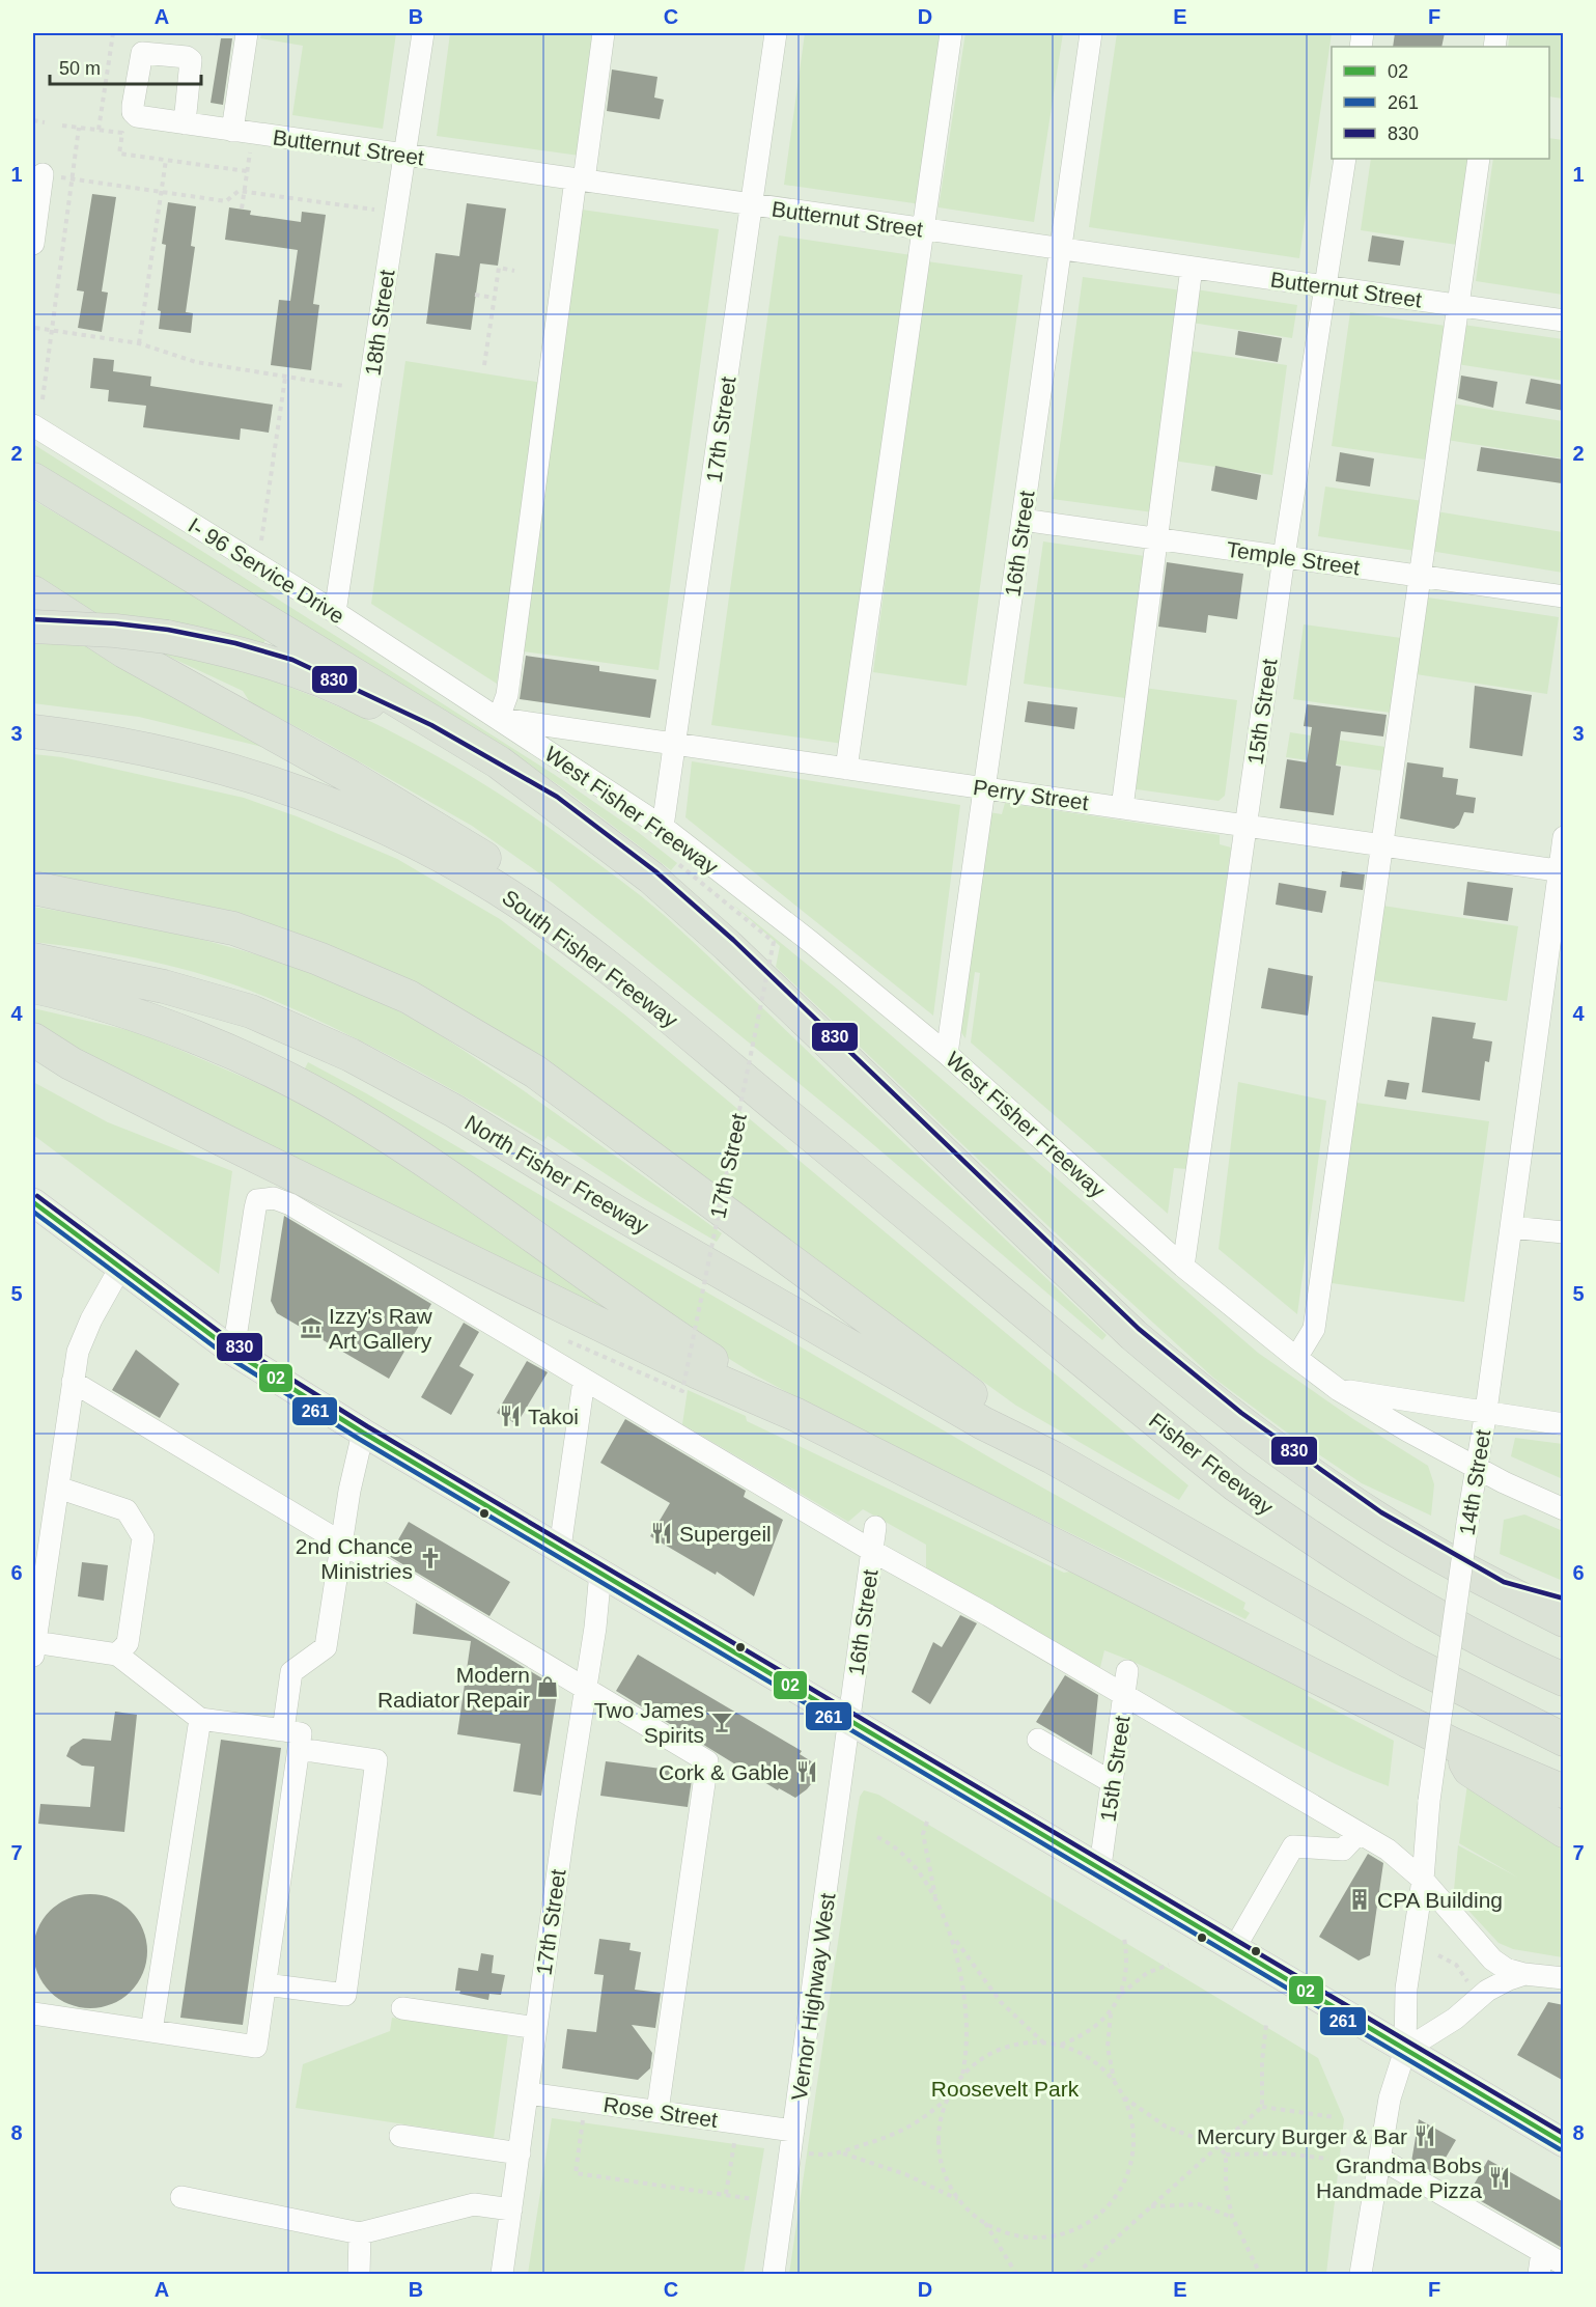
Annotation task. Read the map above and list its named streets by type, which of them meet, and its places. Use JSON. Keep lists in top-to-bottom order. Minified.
{"streets":{"highway":["South Fisher Freeway","North Fisher Freeway","Fisher Freeway"],"street":["Butternut Street","18th Street","17th Street","16th Street","Temple Street","I- 96 Service Drive","15th Street","Perry Street","West Fisher Freeway","14th Street","Vernor Highway West","Rose Street"]},"crossings":[["Butternut Street","18th Street"],["Butternut Street","17th Street"],["Butternut Street","16th Street"],["Butternut Street","15th Street"],["18th Street","I- 96 Service Drive"],["17th Street","Perry Street"],["17th Street","West Fisher Freeway"],["17th Street","Rose Street"],["16th Street","Temple Street"],["16th Street","Perry Street"],["16th Street","West Fisher Freeway"],["16th Street","Vernor Highway West"],["Temple Street","15th Street"],["I- 96 Service Drive","Perry Street"],["I- 96 Service Drive","West Fisher Freeway"],["15th Street","Perry Street"],["15th Street","West Fisher Freeway"],["Perry Street","West Fisher Freeway"],["Perry Street","14th Street"],["West Fisher Freeway","14th Street"],["South Fisher Freeway","Fisher Freeway"],["Vernor Highway West","Rose Street"]],"parks":["Roosevelt Park"],"places":{"museum":["Izzy's Raw Art Gallery"],"restaurant":["Takoi","Supergeil","Cork & Gable","Mercury Burger & Bar","Grandma Bobs Handmade Pizza"],"church":["2nd Chance Ministries"],"shop":["Modern Radiator Repair"],"bar":["Two James Spirits"],"building":["CPA Building"]},"lines":["transit line 830","transit line 02","transit line 261"],"legend":["02","261","830"],"scale_bar":"50 m","grid":{"columns":["A","B","C","D","E","F"],"rows":["1","2","3","4","5","6","7","8"]}}
